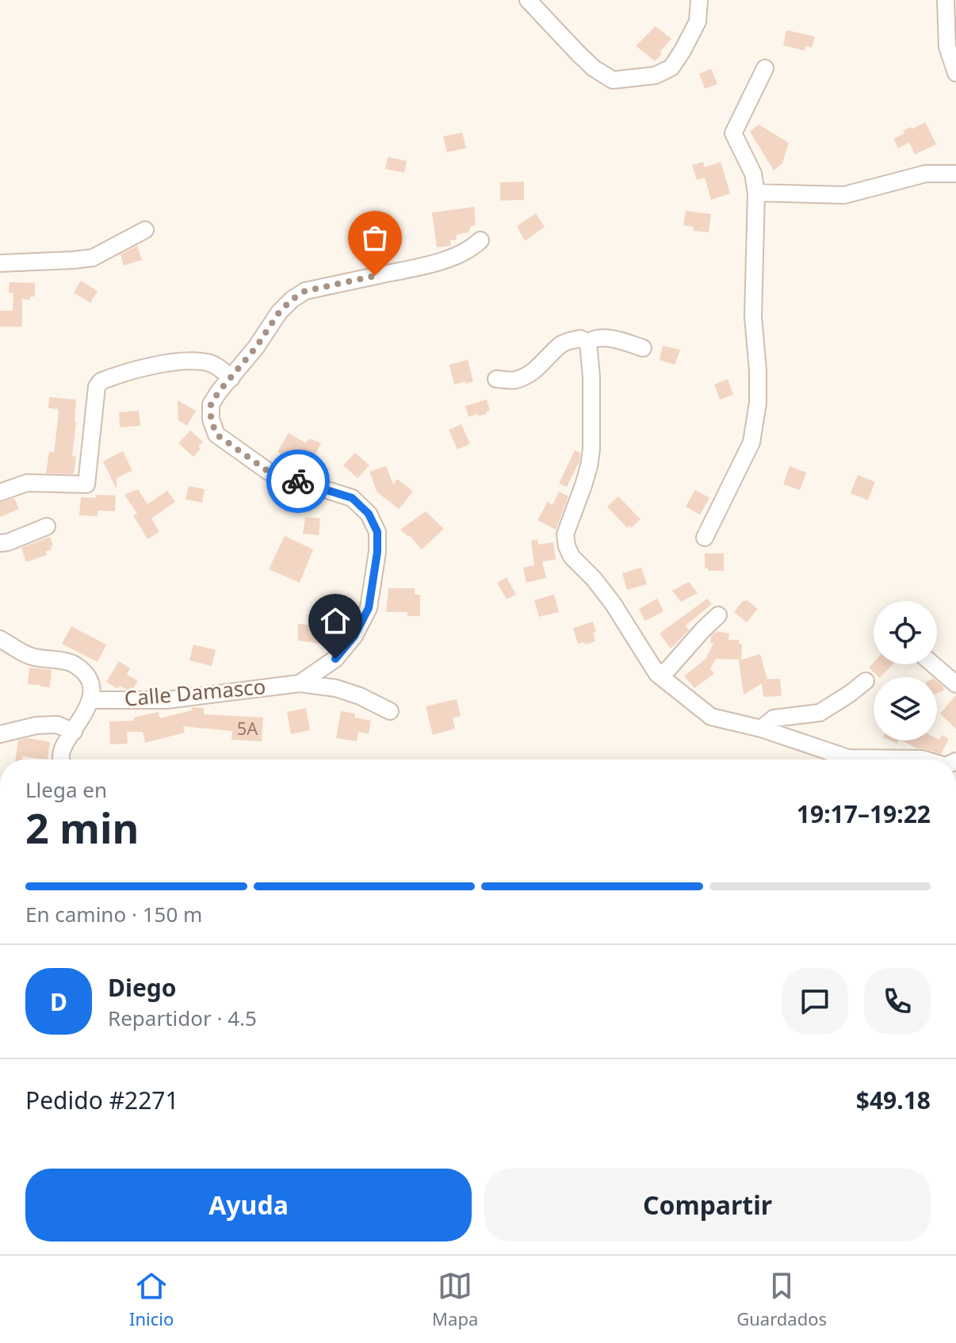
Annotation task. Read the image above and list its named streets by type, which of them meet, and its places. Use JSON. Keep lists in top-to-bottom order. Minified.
{"streets":{"street":["Calle Damasco"]},"house_numbers":["5A"],"page":{"heading":["2 min","Llega en","19:17–19:22"],"panel":["Diego","Repartidor · 4.5","Pedido #2271","$49.18"],"bar":"En camino · 150 m","round":"D","buttons":["Ayuda","Compartir"],"tabs":["Inicio","Mapa","Guardados"]}}
